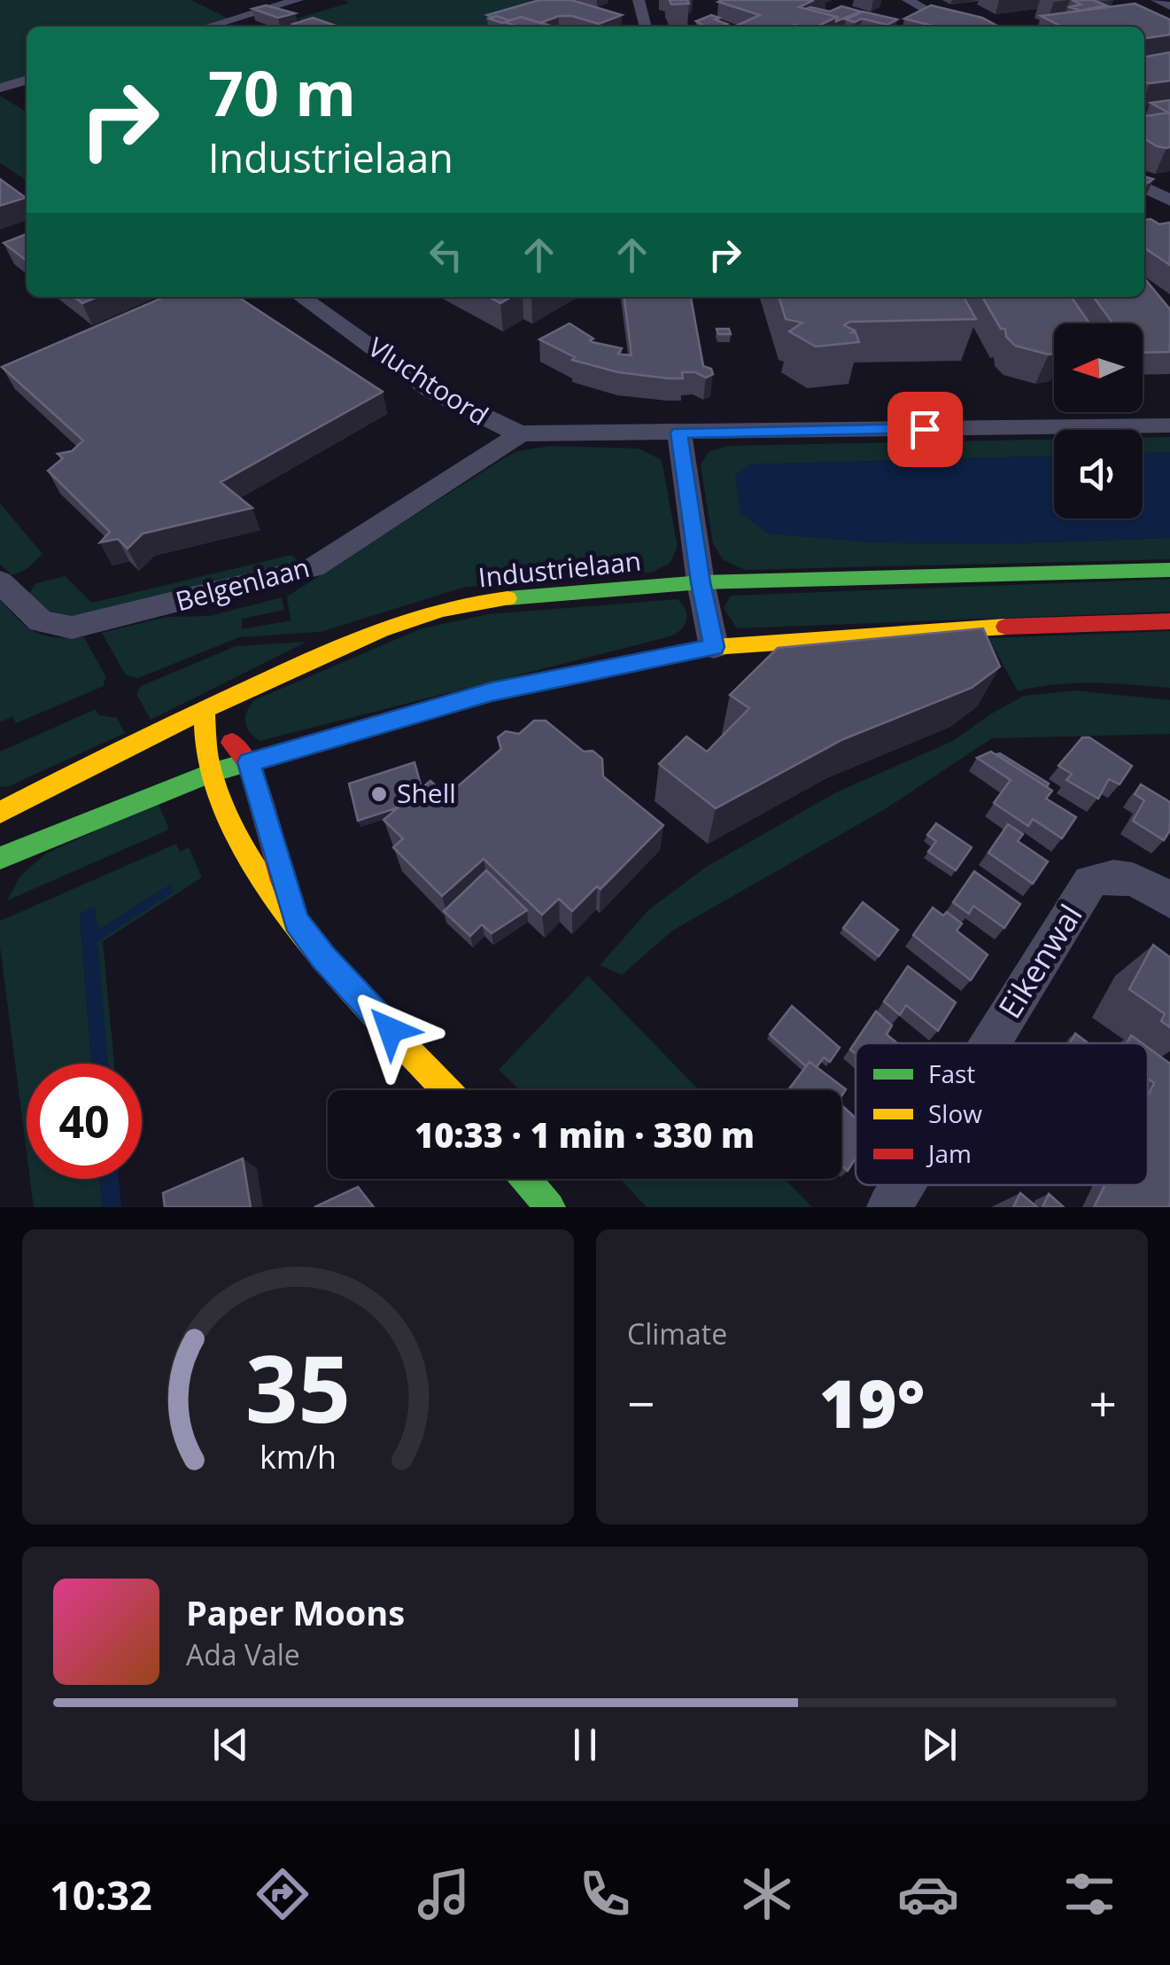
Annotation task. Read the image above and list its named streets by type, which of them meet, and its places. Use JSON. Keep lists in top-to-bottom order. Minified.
{"streets":{"main road":["Industrielaan"],"street":["Vluchtoord","Belgenlaan","Eikenwal"]},"crossings":[["Vluchtoord","Belgenlaan"]],"places":["Shell"],"legend":["Fast","Slow","Jam"],"north":"left","page":{"turn":["70 m","Industrielaan"],"limit":"40","trip":"10:33 · 1 min · 330 m","tile":"Climate","heat":["−","19°","+"],"song":["Paper Moons","Ada Vale"],"tabs":"10:32","gauge":["35","km/h"]}}
